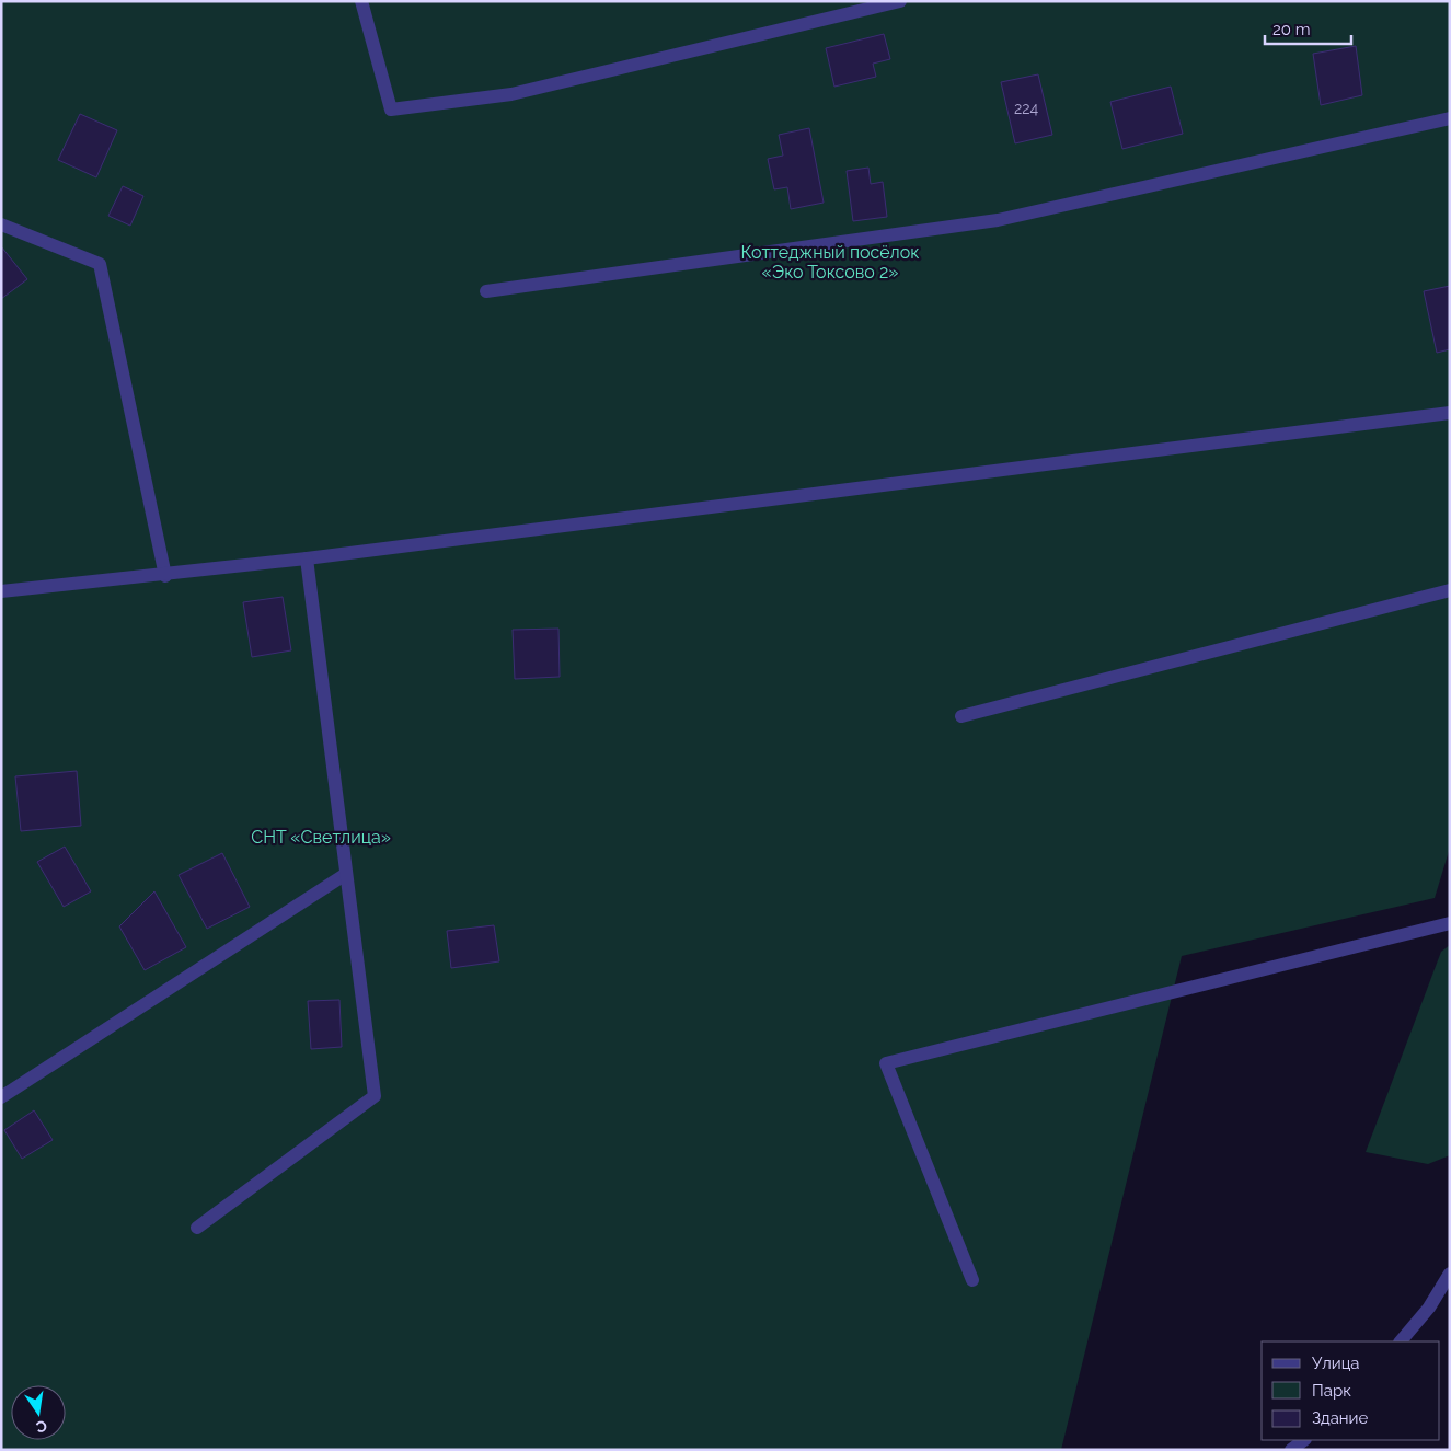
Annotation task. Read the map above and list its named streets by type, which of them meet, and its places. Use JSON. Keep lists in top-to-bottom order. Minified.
{"parks":["Коттеджный посёлок «Эко Токсово 2»","СНТ «Светлица»"],"house_numbers":["224"],"legend":["Улица","Парк","Здание"],"scale_bar":"20 m","north":"bottom"}
